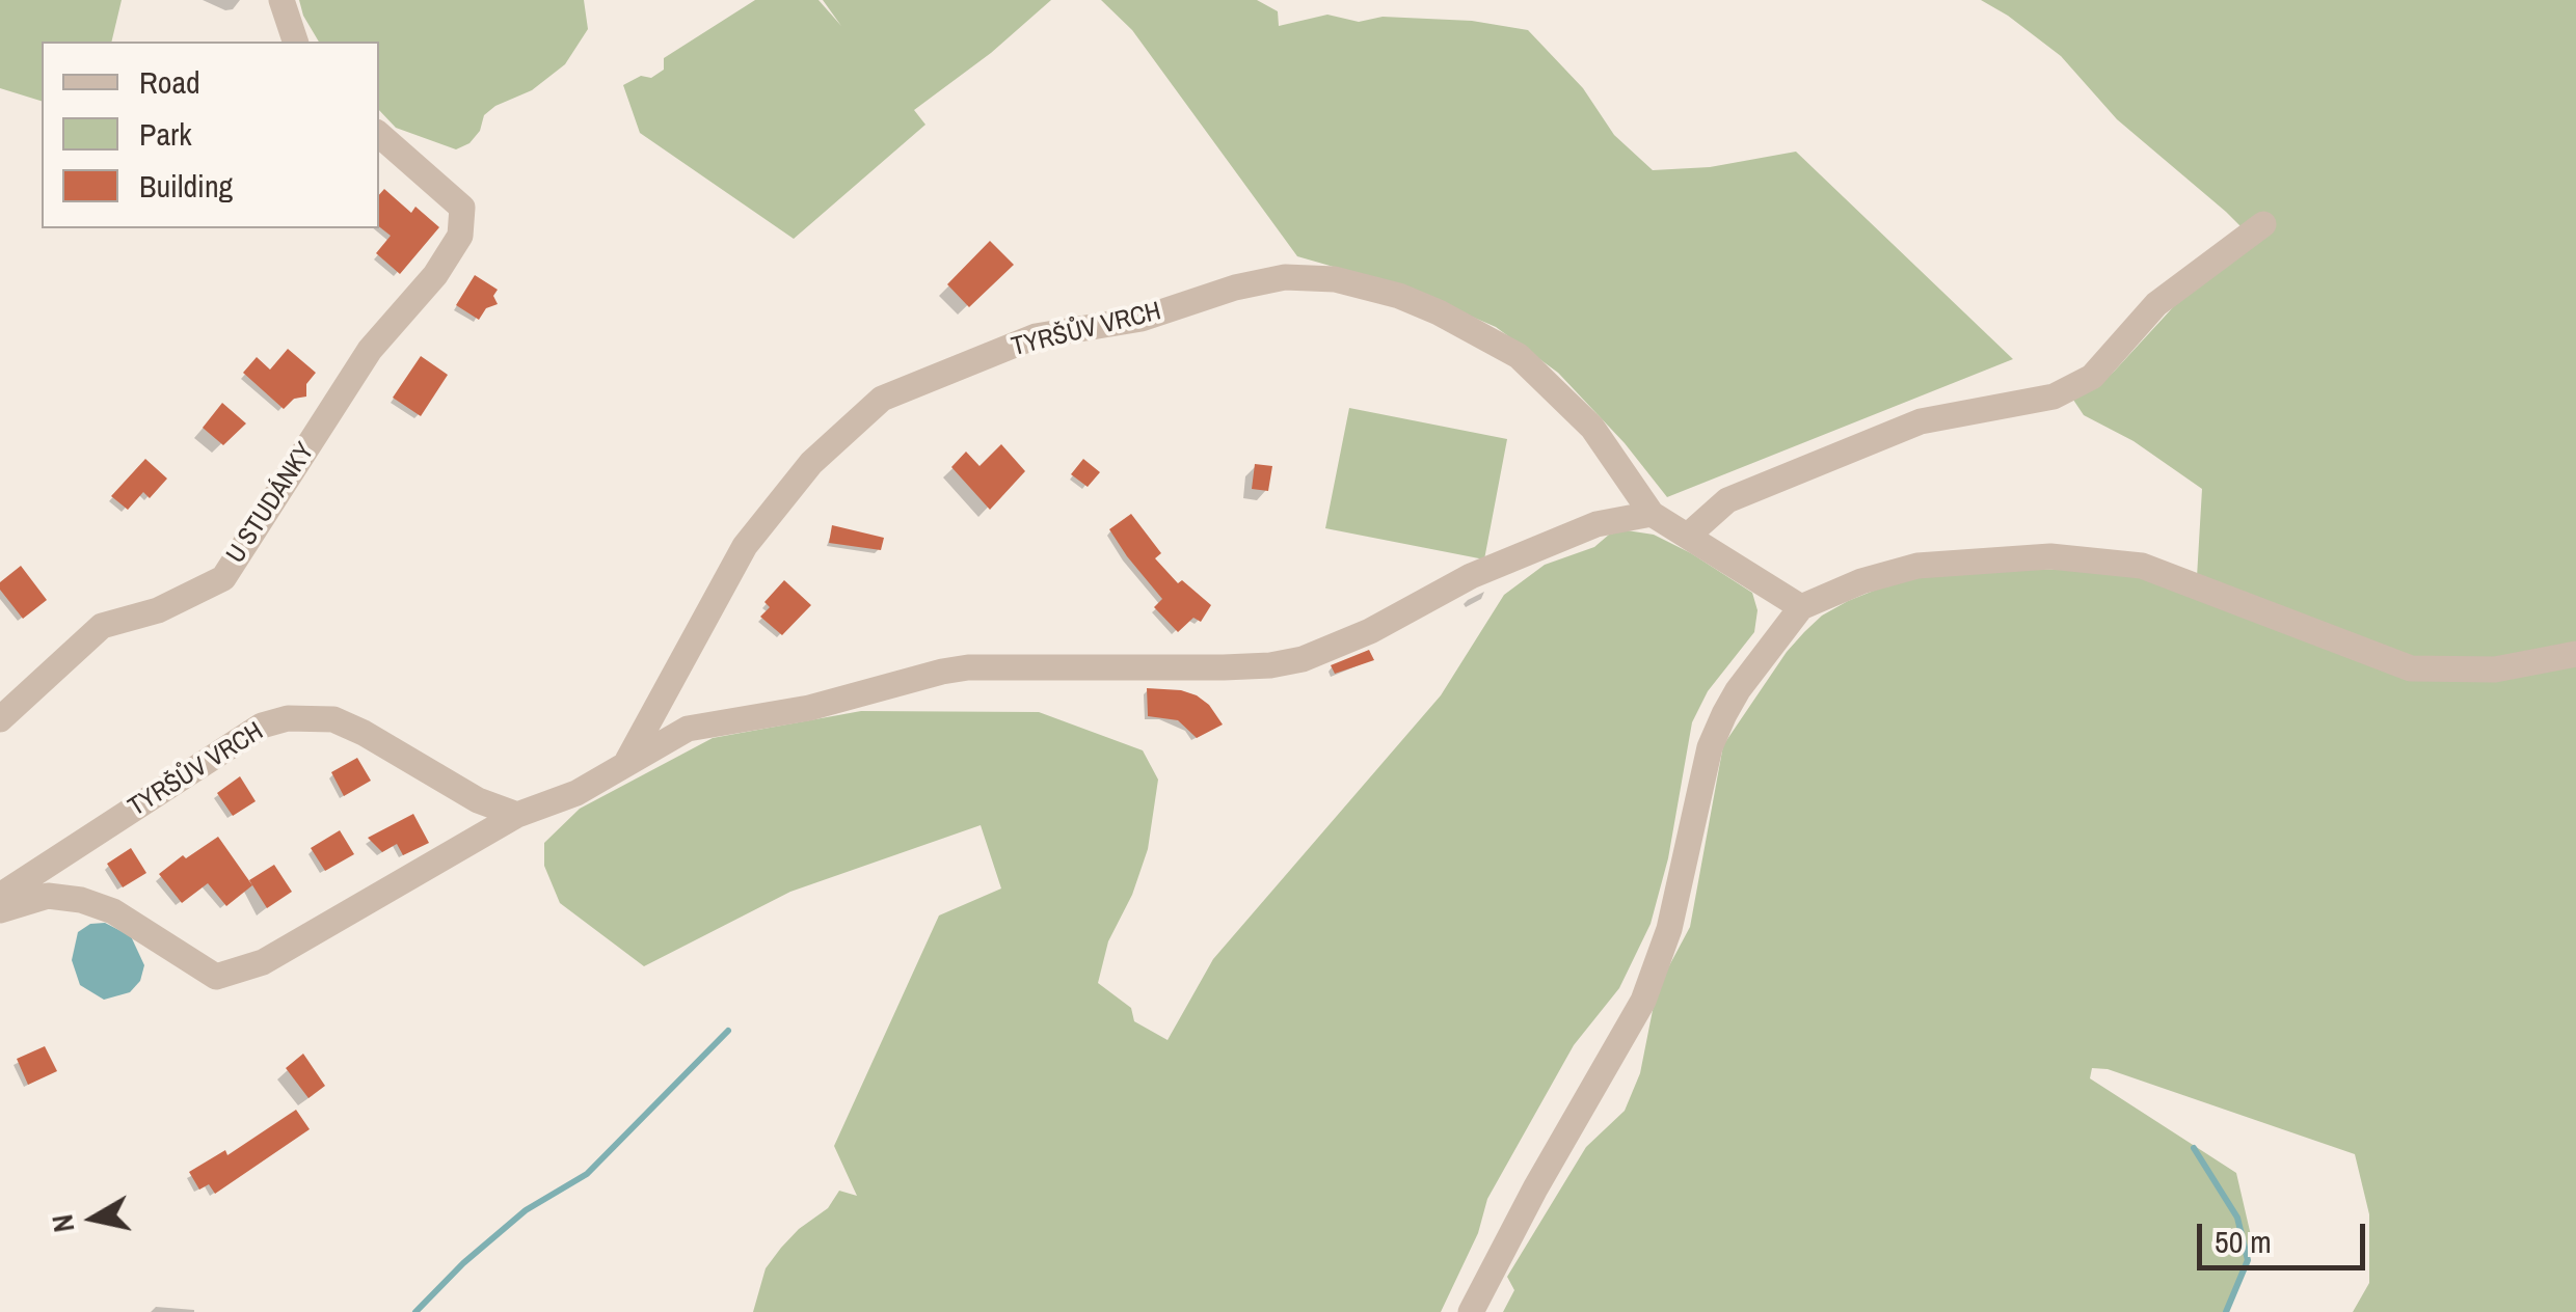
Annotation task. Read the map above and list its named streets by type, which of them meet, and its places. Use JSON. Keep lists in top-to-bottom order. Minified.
{"streets":{"street":["TYRŠŮV VRCH","U STUDÁNKY"]},"legend":["Road","Park","Building"],"scale_bar":"50 m","north":"left"}
